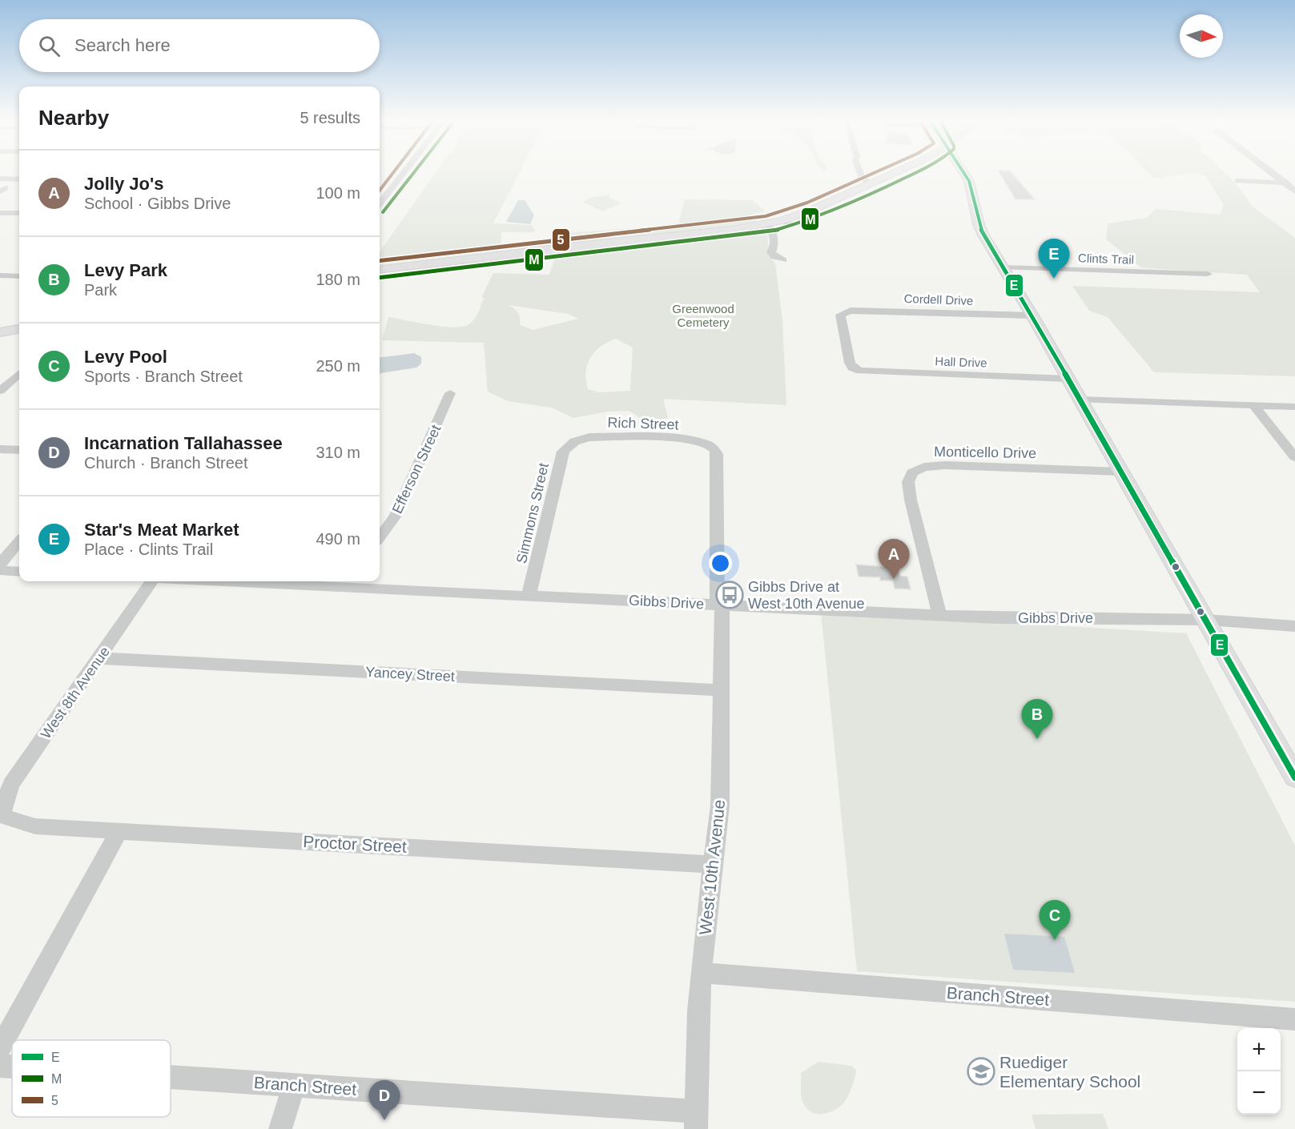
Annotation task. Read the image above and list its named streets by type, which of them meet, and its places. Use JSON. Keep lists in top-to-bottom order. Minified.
{"streets":{"street":["Clints Trail","Cordell Drive","Hall Drive","Rich Street","Monticello Drive","Efferson Street","Simmons Street","Gibbs Drive","Yancey Street","West 8th Avenue","Proctor Street","West 10th Avenue","Branch Street"]},"crossings":[["Cordell Drive","Hall Drive"],["Rich Street","Simmons Street"],["Rich Street","West 10th Avenue"],["Monticello Drive","Gibbs Drive"],["Simmons Street","Gibbs Drive"],["Gibbs Drive","West 10th Avenue"],["Yancey Street","West 8th Avenue"],["Yancey Street","West 10th Avenue"],["West 8th Avenue","Proctor Street"],["Proctor Street","West 10th Avenue"],["West 10th Avenue","Branch Street"]],"parks":["Greenwood Cemetery"],"places":{"bus stop":["Gibbs Drive at West 10th Avenue"],"school or university":["Ruediger Elementary School"]},"lines":["transit line E","transit line M","transit line 5"],"legend":["E","M","5"],"north":"right","page":{"search":"Search here","heading":["Nearby","5 results"],"list":[{"mark":"A","name":"Jolly Jo's","note":"School · Gibbs Drive","value":"100 m"},{"mark":"B","name":"Levy Park","note":"Park","value":"180 m"},{"mark":"C","name":"Levy Pool","note":"Sports · Branch Street","value":"250 m"},{"mark":"D","name":"Incarnation Tallahassee","note":"Church · Branch Street","value":"310 m"},{"mark":"E","name":"Star's Meat Market","note":"Place · Clints Trail","value":"490 m"}],"pins":["E","A","B","C","D"],"map_buttons":["+","−"]}}
